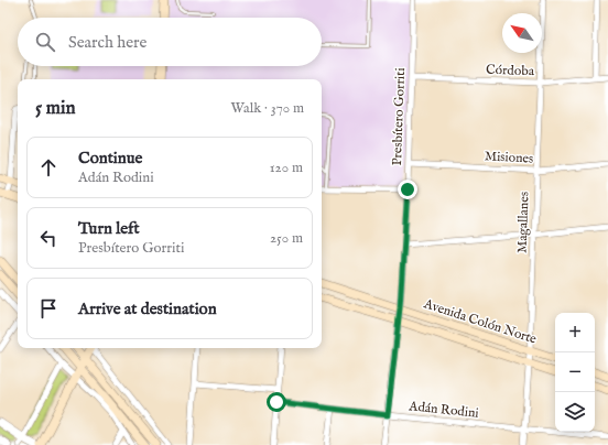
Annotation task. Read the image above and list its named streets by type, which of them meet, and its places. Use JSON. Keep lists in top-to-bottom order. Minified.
{"streets":{"main road":["Avenida Colón Norte"],"street":["Córdoba","Presbítero Gorriti","Misiones","Magallanes","Adán Rodini"]},"crossings":[["Córdoba","Presbítero Gorriti"],["Córdoba","Magallanes"],["Presbítero Gorriti","Misiones"],["Presbítero Gorriti","Avenida Colón Norte"],["Presbítero Gorriti","Adán Rodini"],["Misiones","Magallanes"],["Magallanes","Avenida Colón Norte"],["Magallanes","Adán Rodini"]],"north":"top left","page":{"search":"Search here","heading":["5 min","Walk · 370 m"],"list":[["Continue","Adán Rodini","120 m"],["Turn left","Presbítero Gorriti","250 m"],"Arrive at destination"],"map_buttons":["+","−"]}}
